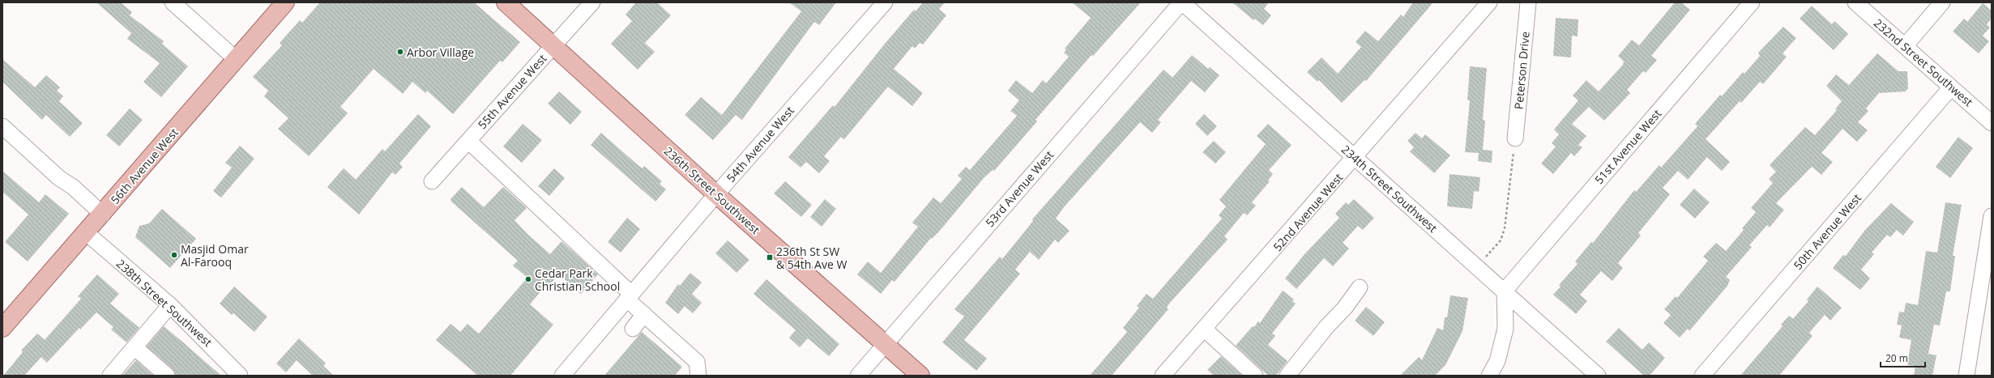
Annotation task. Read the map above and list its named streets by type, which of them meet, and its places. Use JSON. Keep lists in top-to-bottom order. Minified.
{"streets":{"main road":["56th Avenue West","236th Street Southwest"],"street":["232nd Street Southwest","Peterson Drive","55th Avenue West","54th Avenue West","51st Avenue West","53rd Avenue West","234th Street Southwest","52nd Avenue West","50th Avenue West","238th Street Southwest"]},"crossings":[["232nd Street Southwest","50th Avenue West"],["55th Avenue West","236th Street Southwest"],["54th Avenue West","236th Street Southwest"],["51st Avenue West","234th Street Southwest"],["56th Avenue West","238th Street Southwest"],["53rd Avenue West","234th Street Southwest"],["53rd Avenue West","236th Street Southwest"],["234th Street Southwest","52nd Avenue West"]],"places":{"other":["Arbor Village","Masjid Omar Al-Farooq","Cedar Park Christian School"],"transit":["236th St SW & 54th Ave W"]},"scale_bar":"20 m"}
